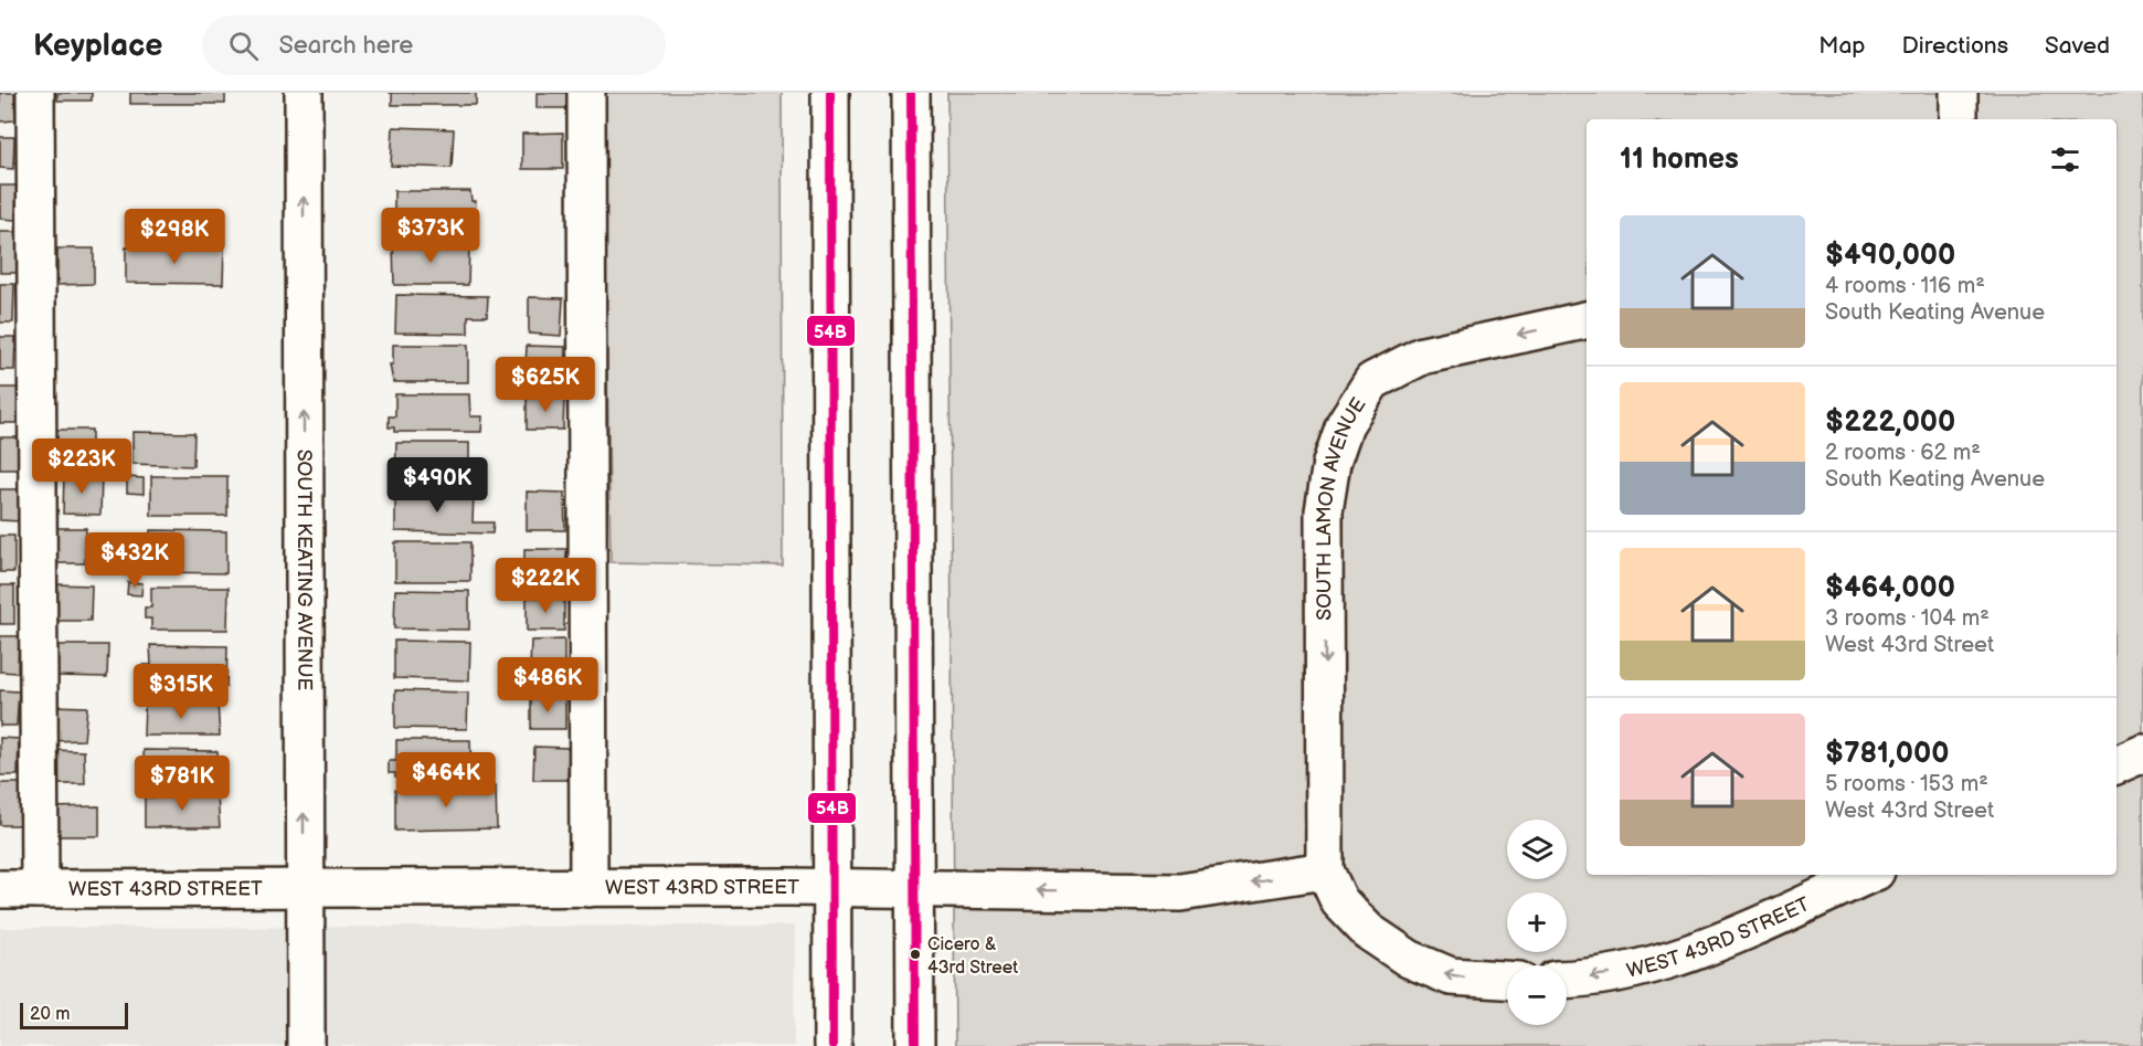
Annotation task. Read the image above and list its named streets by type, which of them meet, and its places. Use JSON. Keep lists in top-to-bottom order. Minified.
{"streets":{"street":["SOUTH LAMON AVENUE","SOUTH KEATING AVENUE","WEST 43RD STREET"]},"crossings":[["SOUTH LAMON AVENUE","WEST 43RD STREET"],["SOUTH KEATING AVENUE","WEST 43RD STREET"]],"one_way":["SOUTH LAMON AVENUE","WEST 43RD STREET"],"places":["Cicero & 43rd Street"],"lines":["transit line 54B"],"scale_bar":"20 m","page":{"header":"Keyplace","search":"Search here","nav":["Map","Directions","Saved"],"heading":"11 homes","list":[{"name":"$490,000","note":"4 rooms · 116 m² · South Keating Avenue"},{"name":"$222,000","note":"2 rooms · 62 m² · South Keating Avenue"},{"name":"$464,000","note":"3 rooms · 104 m² · West 43rd Street"},{"name":"$781,000","note":"5 rooms · 153 m² · West 43rd Street"}],"price":["$373K","$298K","$625K","$223K","$490K","$432K","$222K","$486K","$315K","$464K","$781K"],"map_buttons":["+","−"],"scale":"20 m"}}
